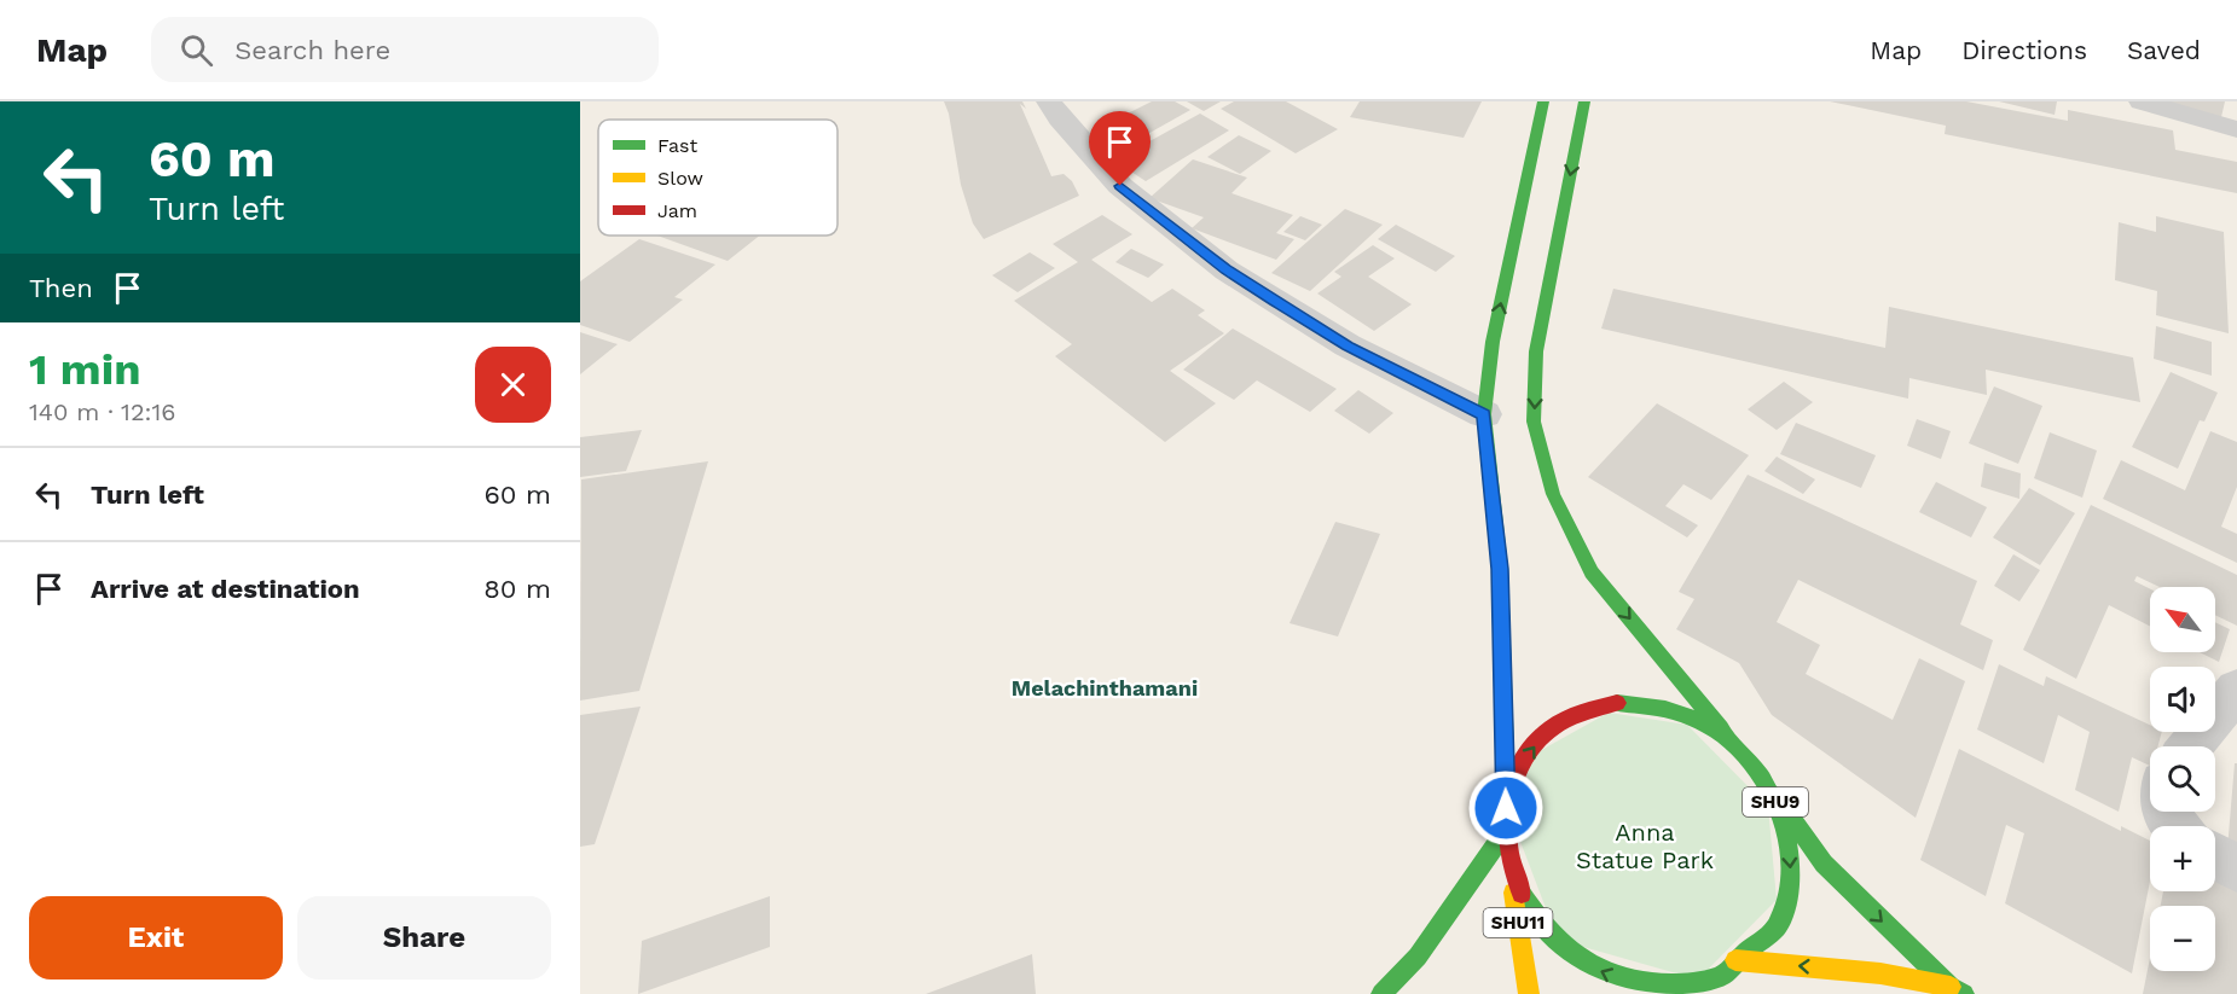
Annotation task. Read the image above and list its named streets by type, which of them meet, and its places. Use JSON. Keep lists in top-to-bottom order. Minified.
{"streets":{"main road":["SHU9","SHU11"]},"crossings":[["SHU9","SHU11"]],"districts":["Melachinthamani"],"parks":["Anna Statue Park"],"legend":["Fast","Slow","Jam"],"north":"top left","page":{"header":"Map","search":"Search here","nav":["Map","Directions","Saved"],"turn":["60 m","Turn left"],"then":"Then","heading":["1 min","140 m · 12:16"],"list":[{"name":"Turn left","value":"60 m"},{"name":"Arrive at destination","value":"80 m"}],"map_buttons":["+","−"],"buttons":["Exit","Share"]}}
